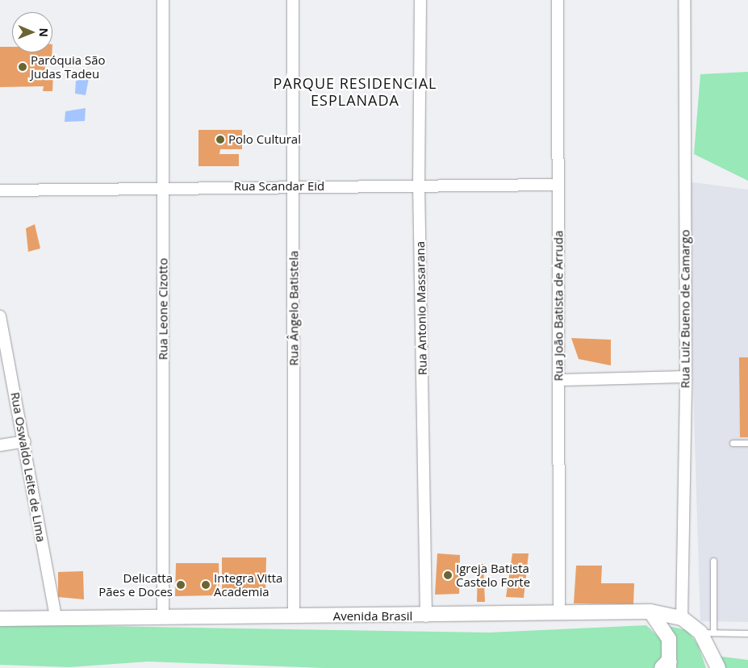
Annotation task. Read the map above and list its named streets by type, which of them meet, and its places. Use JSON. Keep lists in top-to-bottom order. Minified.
{"streets":{"street":["Rua Scandar Eid","Rua João Batista de Arruda","Rua Ângelo Batistela","Rua Antonio Massarana","Rua Leone Cizotto","Rua Luiz Bueno de Camargo","Rua Oswaldo Leite de Lima","Avenida Brasil"]},"crossings":[["Rua Scandar Eid","Rua João Batista de Arruda"],["Rua Scandar Eid","Rua Ângelo Batistela"],["Rua Scandar Eid","Rua Antonio Massarana"],["Rua Scandar Eid","Rua Leone Cizotto"],["Rua João Batista de Arruda","Avenida Brasil"],["Rua Ângelo Batistela","Avenida Brasil"],["Rua Antonio Massarana","Avenida Brasil"],["Rua Leone Cizotto","Avenida Brasil"],["Rua Luiz Bueno de Camargo","Avenida Brasil"],["Rua Oswaldo Leite de Lima","Avenida Brasil"]],"districts":["PARQUE RESIDENCIAL ESPLANADA"],"places":["Paróquia São Judas Tadeu","Polo Cultural","Igreja Batista Castelo Forte","Delicatta Pães e Doces","Integra Vitta Academia"],"north":"right"}
